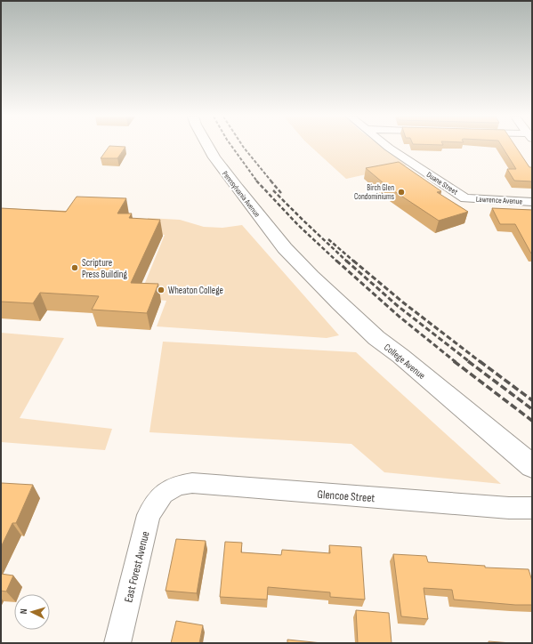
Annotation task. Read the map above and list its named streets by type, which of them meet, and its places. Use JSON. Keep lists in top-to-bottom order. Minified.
{"streets":{"street":["Duane Street","Pennsylvania Avenue","Lawrence Avenue","College Avenue","Glencoe Street","East Forest Avenue"]},"crossings":[["Duane Street","Lawrence Avenue"],["Pennsylvania Avenue","College Avenue"],["Glencoe Street","East Forest Avenue"]],"places":["Birch Glen Condominiums","Scripture Press Building","Wheaton College"],"north":"left"}
